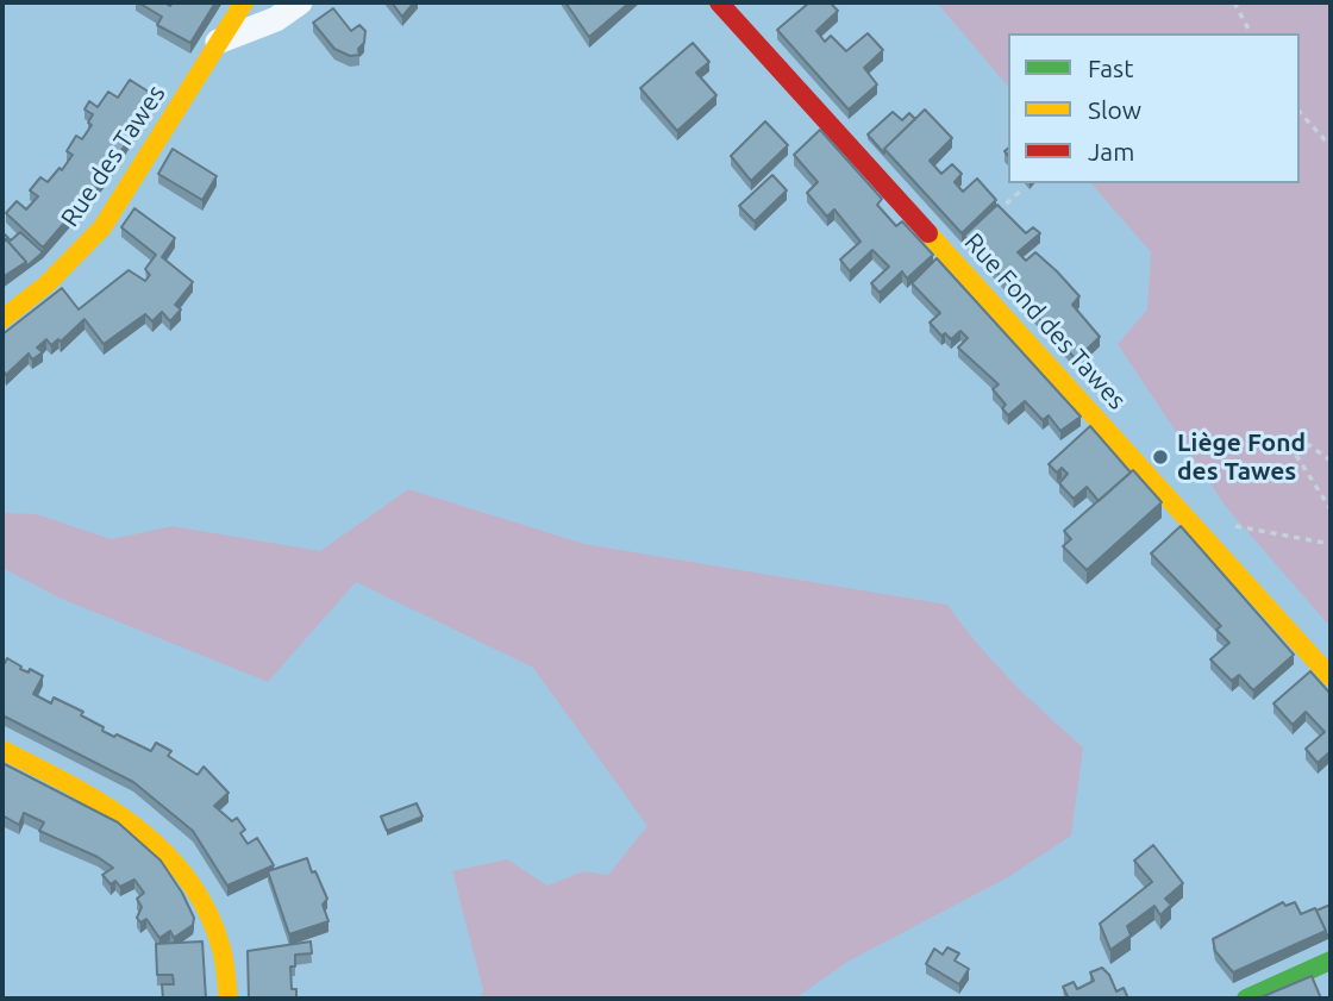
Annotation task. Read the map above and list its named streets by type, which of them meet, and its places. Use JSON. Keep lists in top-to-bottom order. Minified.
{"streets":{"street":["Rue des Tawes","Rue Fond des Tawes"]},"places":["Liège Fond des Tawes"],"legend":["Fast","Slow","Jam"]}
